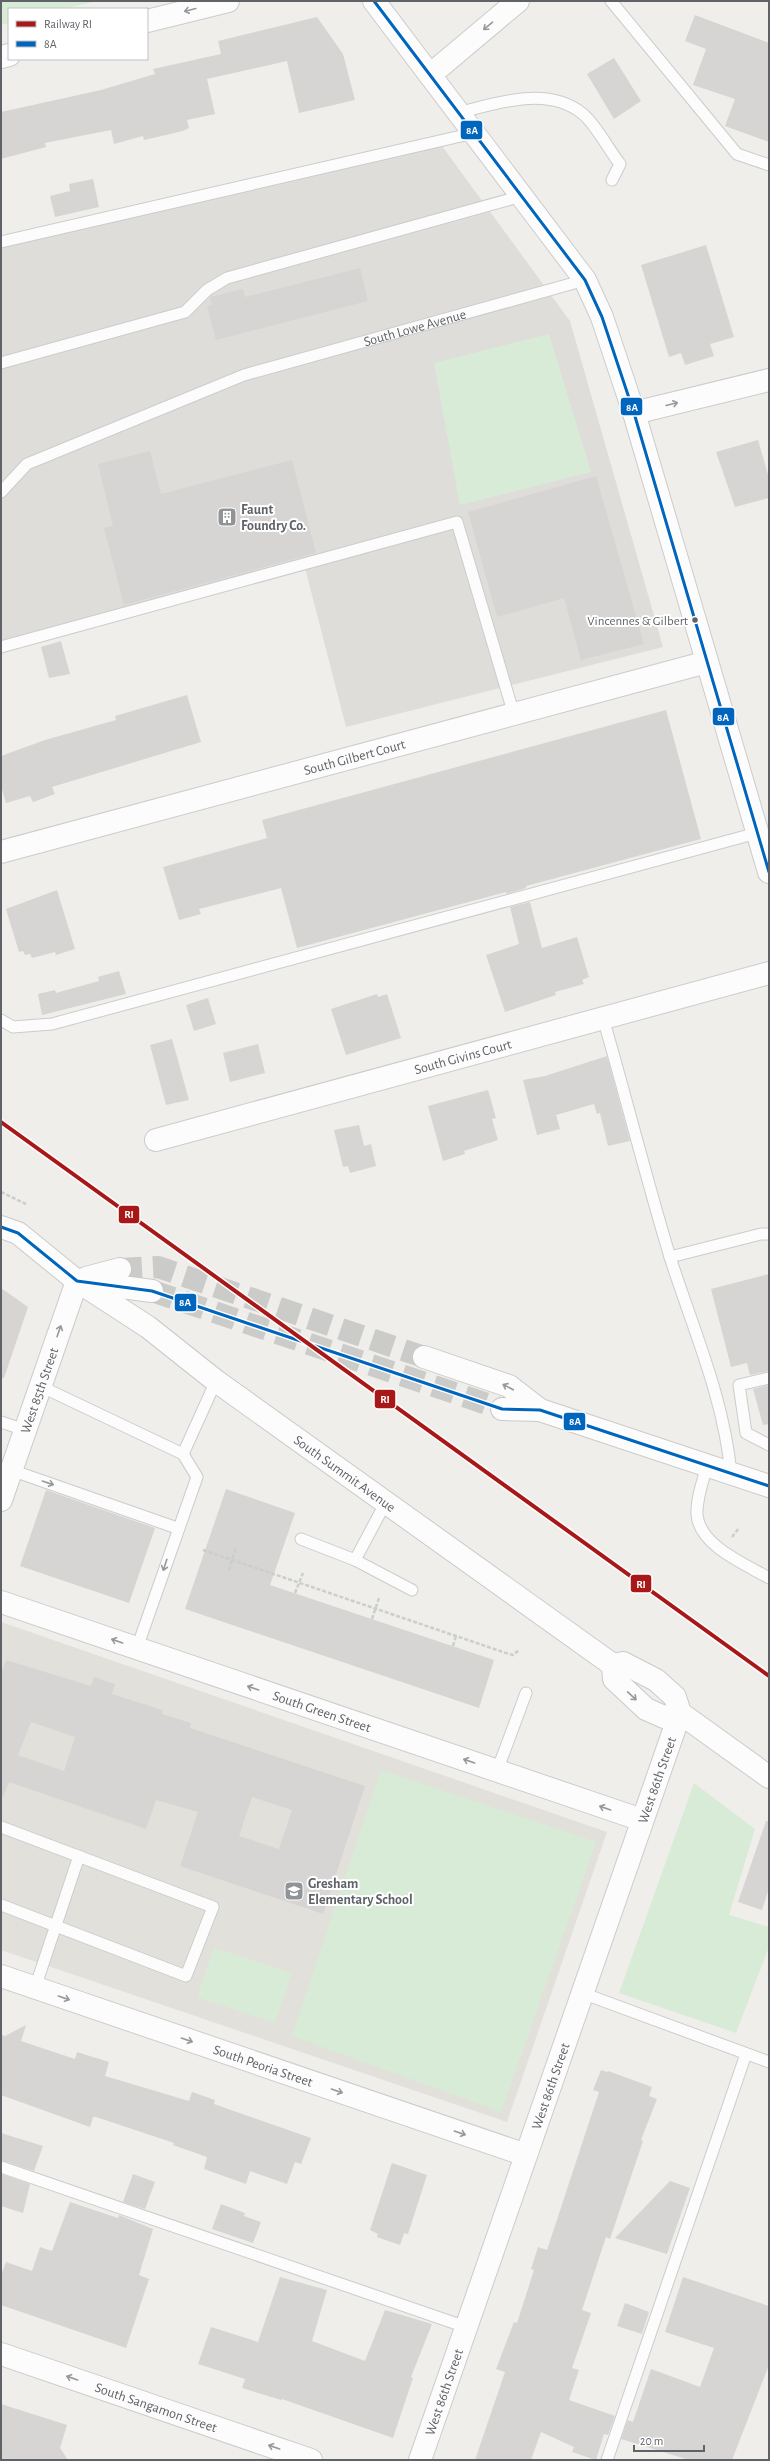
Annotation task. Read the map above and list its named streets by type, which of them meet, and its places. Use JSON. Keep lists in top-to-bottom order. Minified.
{"streets":{"street":["South Gilbert Court","South Givins Court","West 85th Street","South Summit Avenue","South Green Street","West 86th Street","South Peoria Street","South Sangamon Street"],"lane":["South Lowe Avenue"]},"crossings":[["West 85th Street","South Summit Avenue"],["South Summit Avenue","West 86th Street"],["South Green Street","West 86th Street"],["West 86th Street","South Peoria Street"]],"one_way":["West 85th Street","South Green Street","South Peoria Street","South Sangamon Street"],"places":{"building":["Faunt Foundry Co."],"other":["Vincennes & Gilbert"],"school or university":["Gresham Elementary School"]},"lines":["transit line 8A","rail line RI"],"legend":["Railway RI","8A"],"scale_bar":"20 m"}
